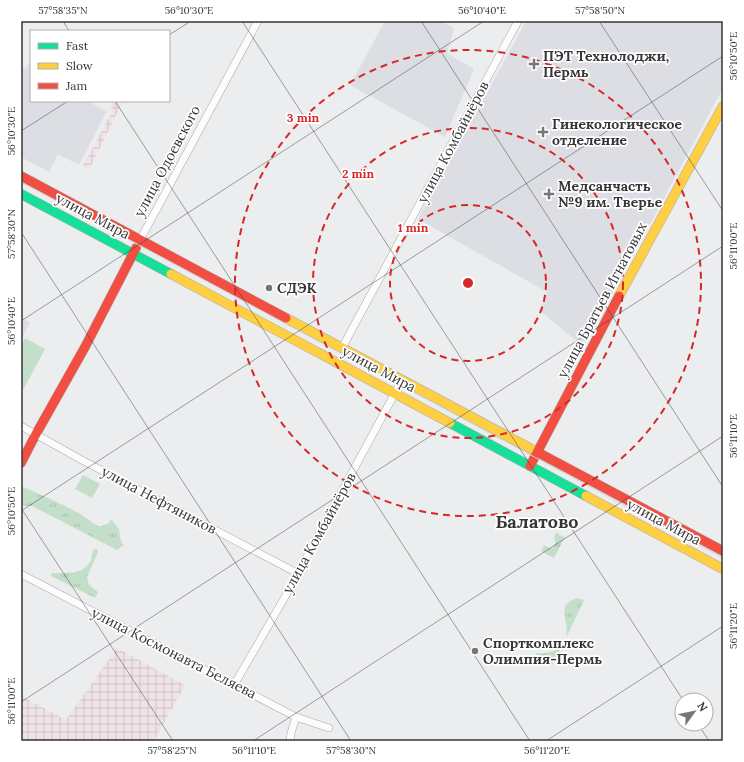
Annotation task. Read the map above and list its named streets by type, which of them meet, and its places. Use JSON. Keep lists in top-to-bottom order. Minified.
{"streets":{"main road":["улица Одоевского","улица Мира","улица Братьев Игнатовых"],"street":["улица Комбайнёров","улица Нефтяников","улица Космонавта Беляева"]},"crossings":[["улица Комбайнёров","улица Мира"],["улица Комбайнёров","улица Нефтяников"],["улица Комбайнёров","улица Космонавта Беляева"],["улица Одоевского","улица Мира"],["улица Одоевского","улица Нефтяников"],["улица Мира","улица Братьев Игнатовых"]],"districts":["Балатово"],"places":{"health":["ПЭТ Технолоджи, Пермь","Гинекологическое отделение","Медсанчасть №9 им. Тверье"],"other":["СДЭК","Спорткомплекс Олимпия-Пермь"]},"legend":["Fast","Slow","Jam"],"north":"top right","coordinates":["57°58'35\"N","56°10'30\"E","56°10'40\"E","57°58'50\"N","56°10'50\"E","57°58'30\"N","56°11'00\"E","56°11'10\"E","56°11'20\"E","57°58'25\"N"],"rings":["3 min","2 min","1 min"]}
